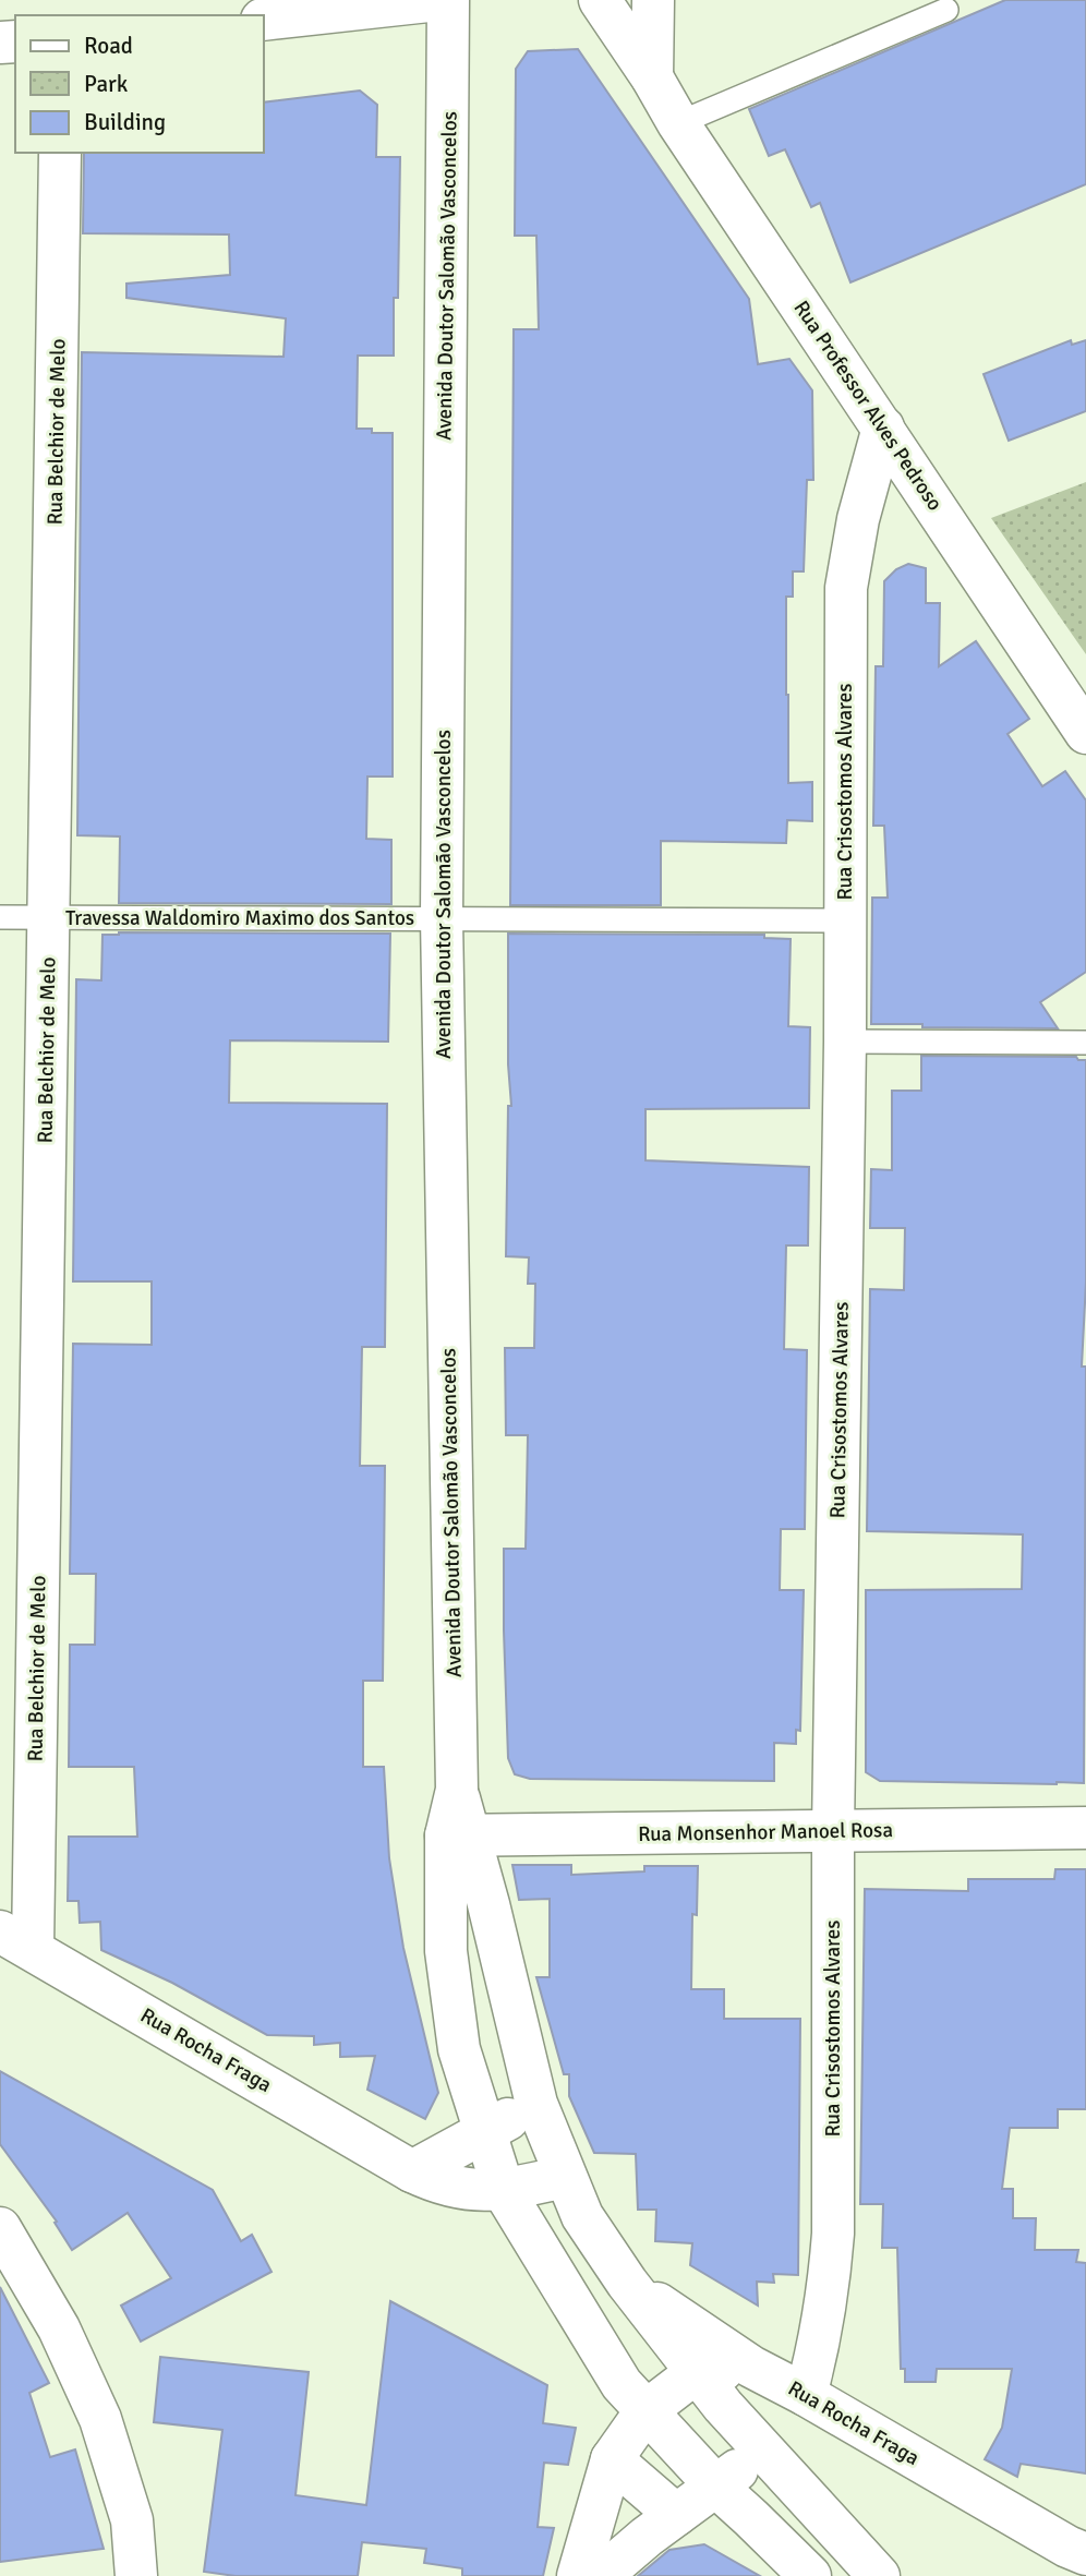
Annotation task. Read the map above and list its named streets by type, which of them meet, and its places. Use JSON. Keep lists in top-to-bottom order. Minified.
{"streets":{"street":["Avenida Doutor Salomão Vasconcelos","Rua Professor Alves Pedroso","Rua Belchior de Melo","Rua Crisostomos Alvares","Rua Monsenhor Manoel Rosa","Rua Rocha Fraga"],"lane":["Travessa Waldomiro Maximo dos Santos"]},"crossings":[["Avenida Doutor Salomão Vasconcelos","Travessa Waldomiro Maximo dos Santos"],["Avenida Doutor Salomão Vasconcelos","Rua Monsenhor Manoel Rosa"],["Avenida Doutor Salomão Vasconcelos","Rua Rocha Fraga"],["Rua Professor Alves Pedroso","Rua Crisostomos Alvares"],["Rua Belchior de Melo","Travessa Waldomiro Maximo dos Santos"],["Rua Belchior de Melo","Rua Rocha Fraga"],["Rua Crisostomos Alvares","Travessa Waldomiro Maximo dos Santos"],["Rua Crisostomos Alvares","Rua Monsenhor Manoel Rosa"],["Rua Crisostomos Alvares","Rua Rocha Fraga"]],"legend":["Road","Park","Building"]}
